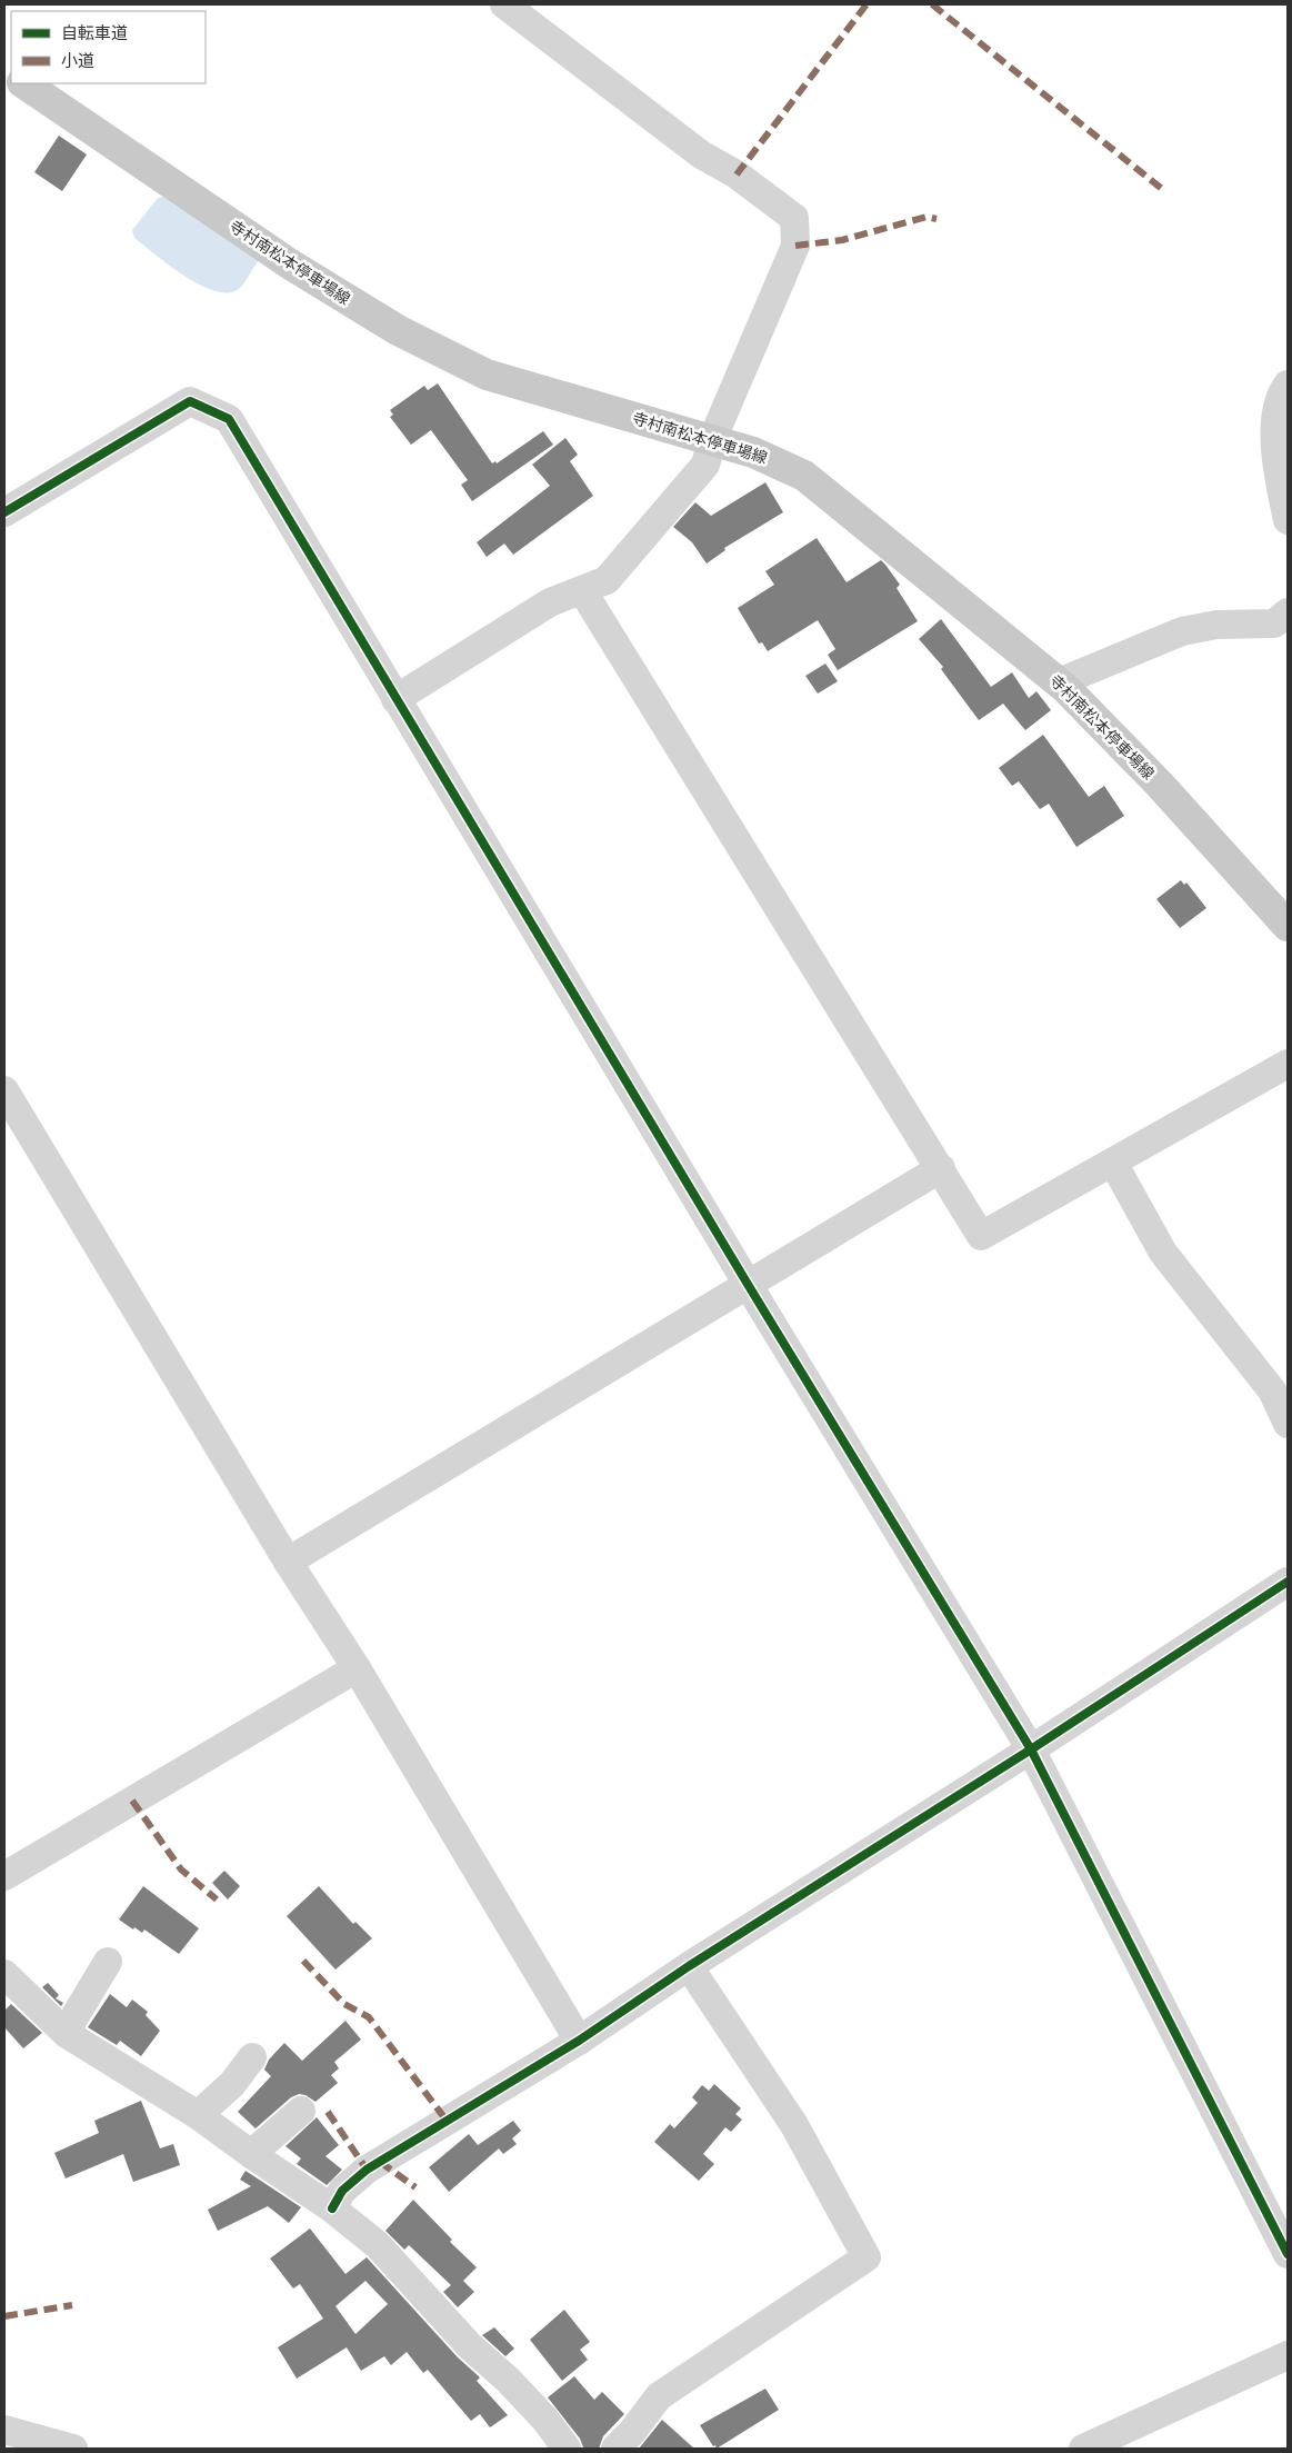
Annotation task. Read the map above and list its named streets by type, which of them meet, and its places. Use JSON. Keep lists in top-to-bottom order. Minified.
{"streets":{"main road":["寺村南松本停車場線"]},"legend":["自転車道","小道"]}
